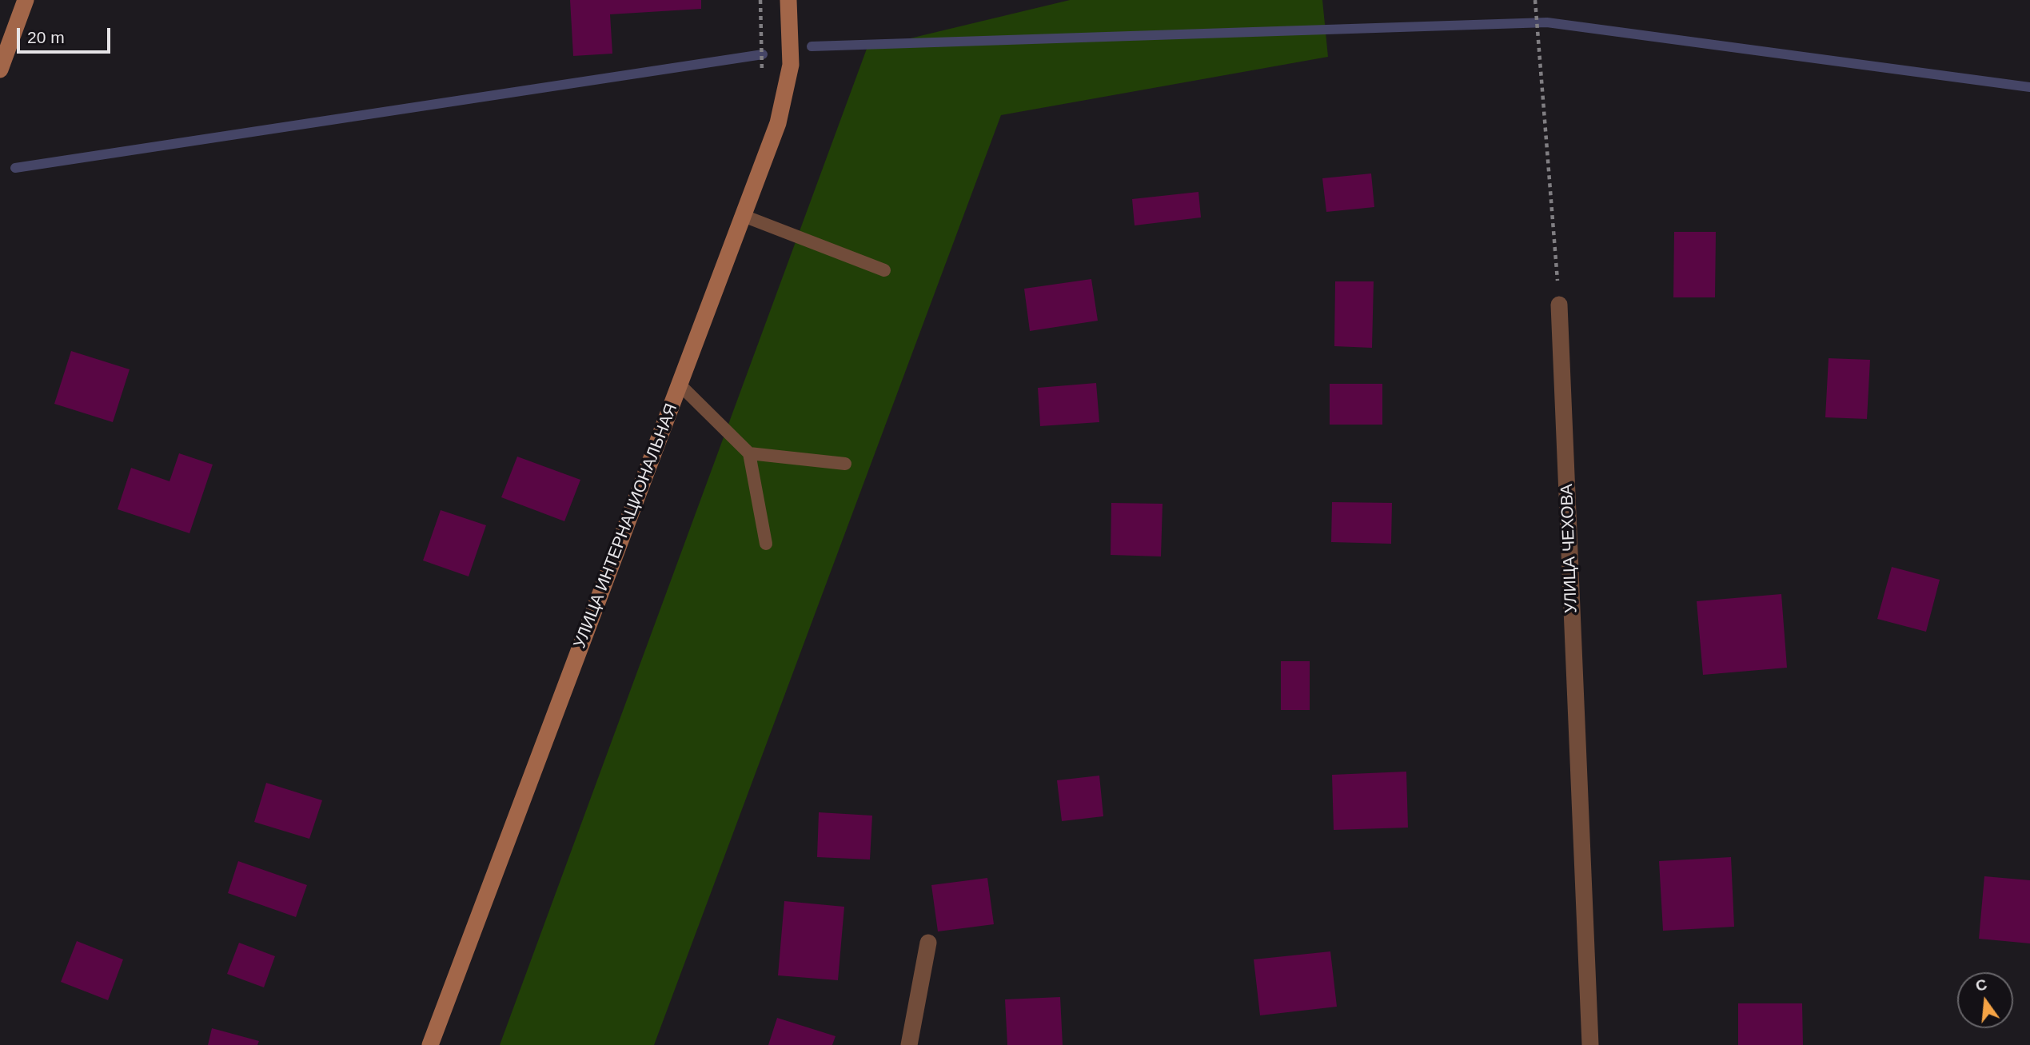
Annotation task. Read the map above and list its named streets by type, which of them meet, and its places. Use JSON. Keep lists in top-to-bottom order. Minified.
{"streets":{"main road":["УЛИЦА ИНТЕРНАЦИОНАЛЬНАЯ"],"street":["УЛИЦА ЧЕХОВА"]},"scale_bar":"20 m","north":"top"}
